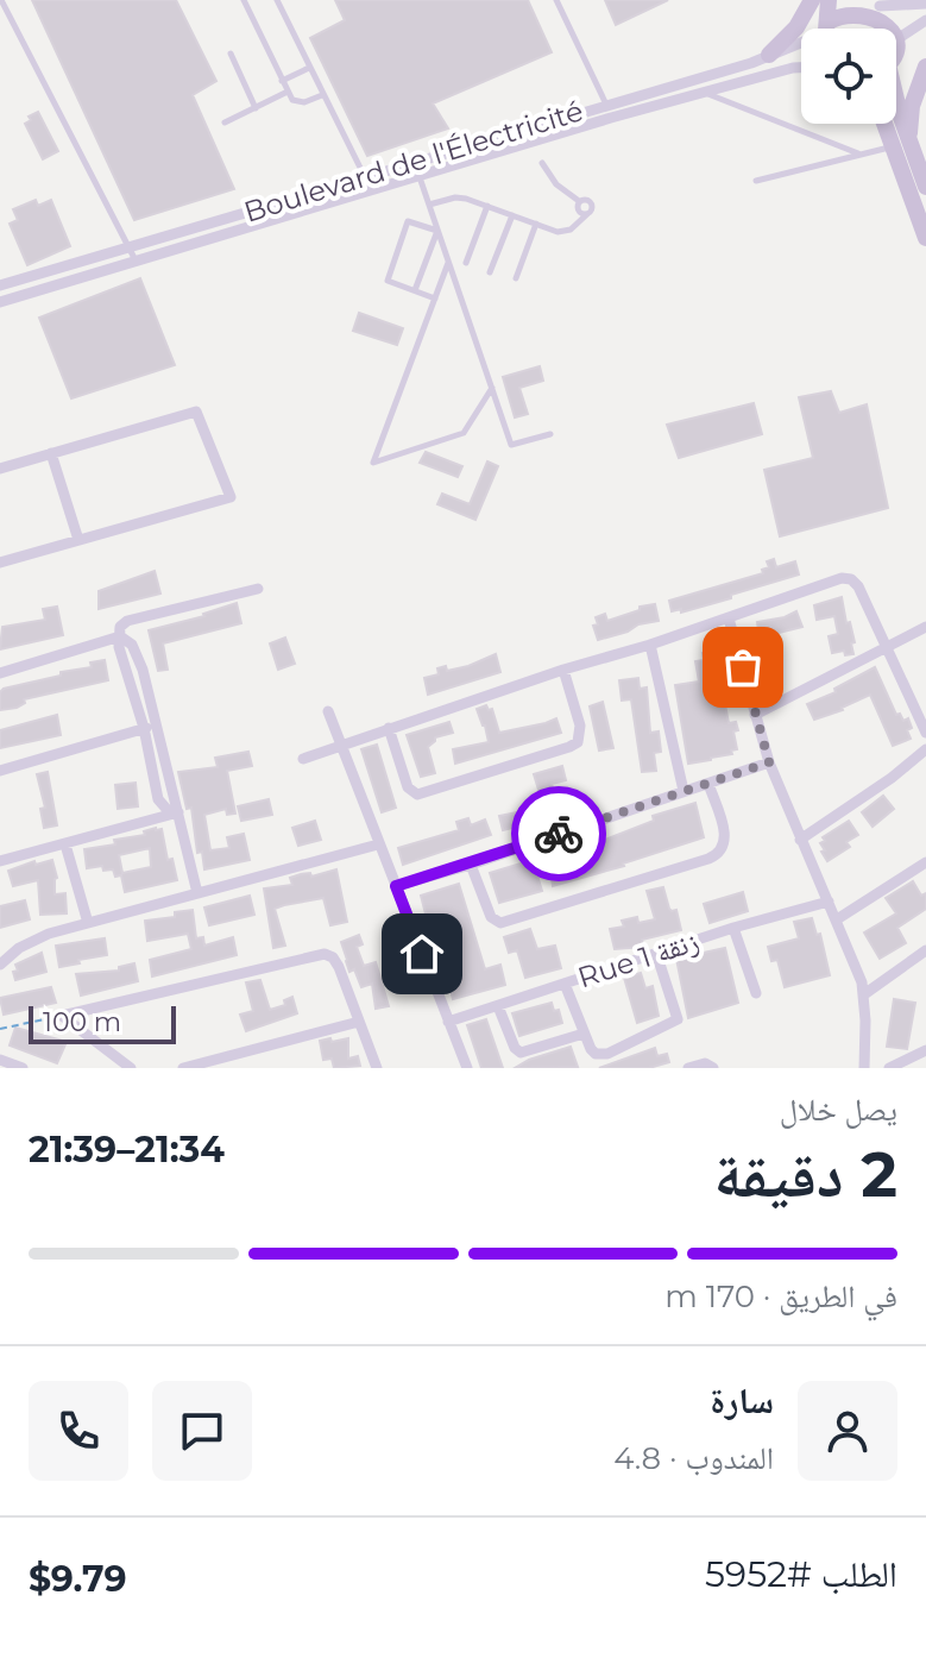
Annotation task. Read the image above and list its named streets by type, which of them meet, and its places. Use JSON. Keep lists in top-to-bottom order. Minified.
{"streets":{"street":["Boulevard de l'Électricité","Rue 1 زنقة"]},"scale_bar":"100 m","page":{"scale":"100 m","heading":["2 دقيقة","يصل خلال","21:34–21:39"],"panel":["سارة","المندوب · 4.8","الطلب #5952","$9.79"],"bar":"في الطريق · 170 m"}}
